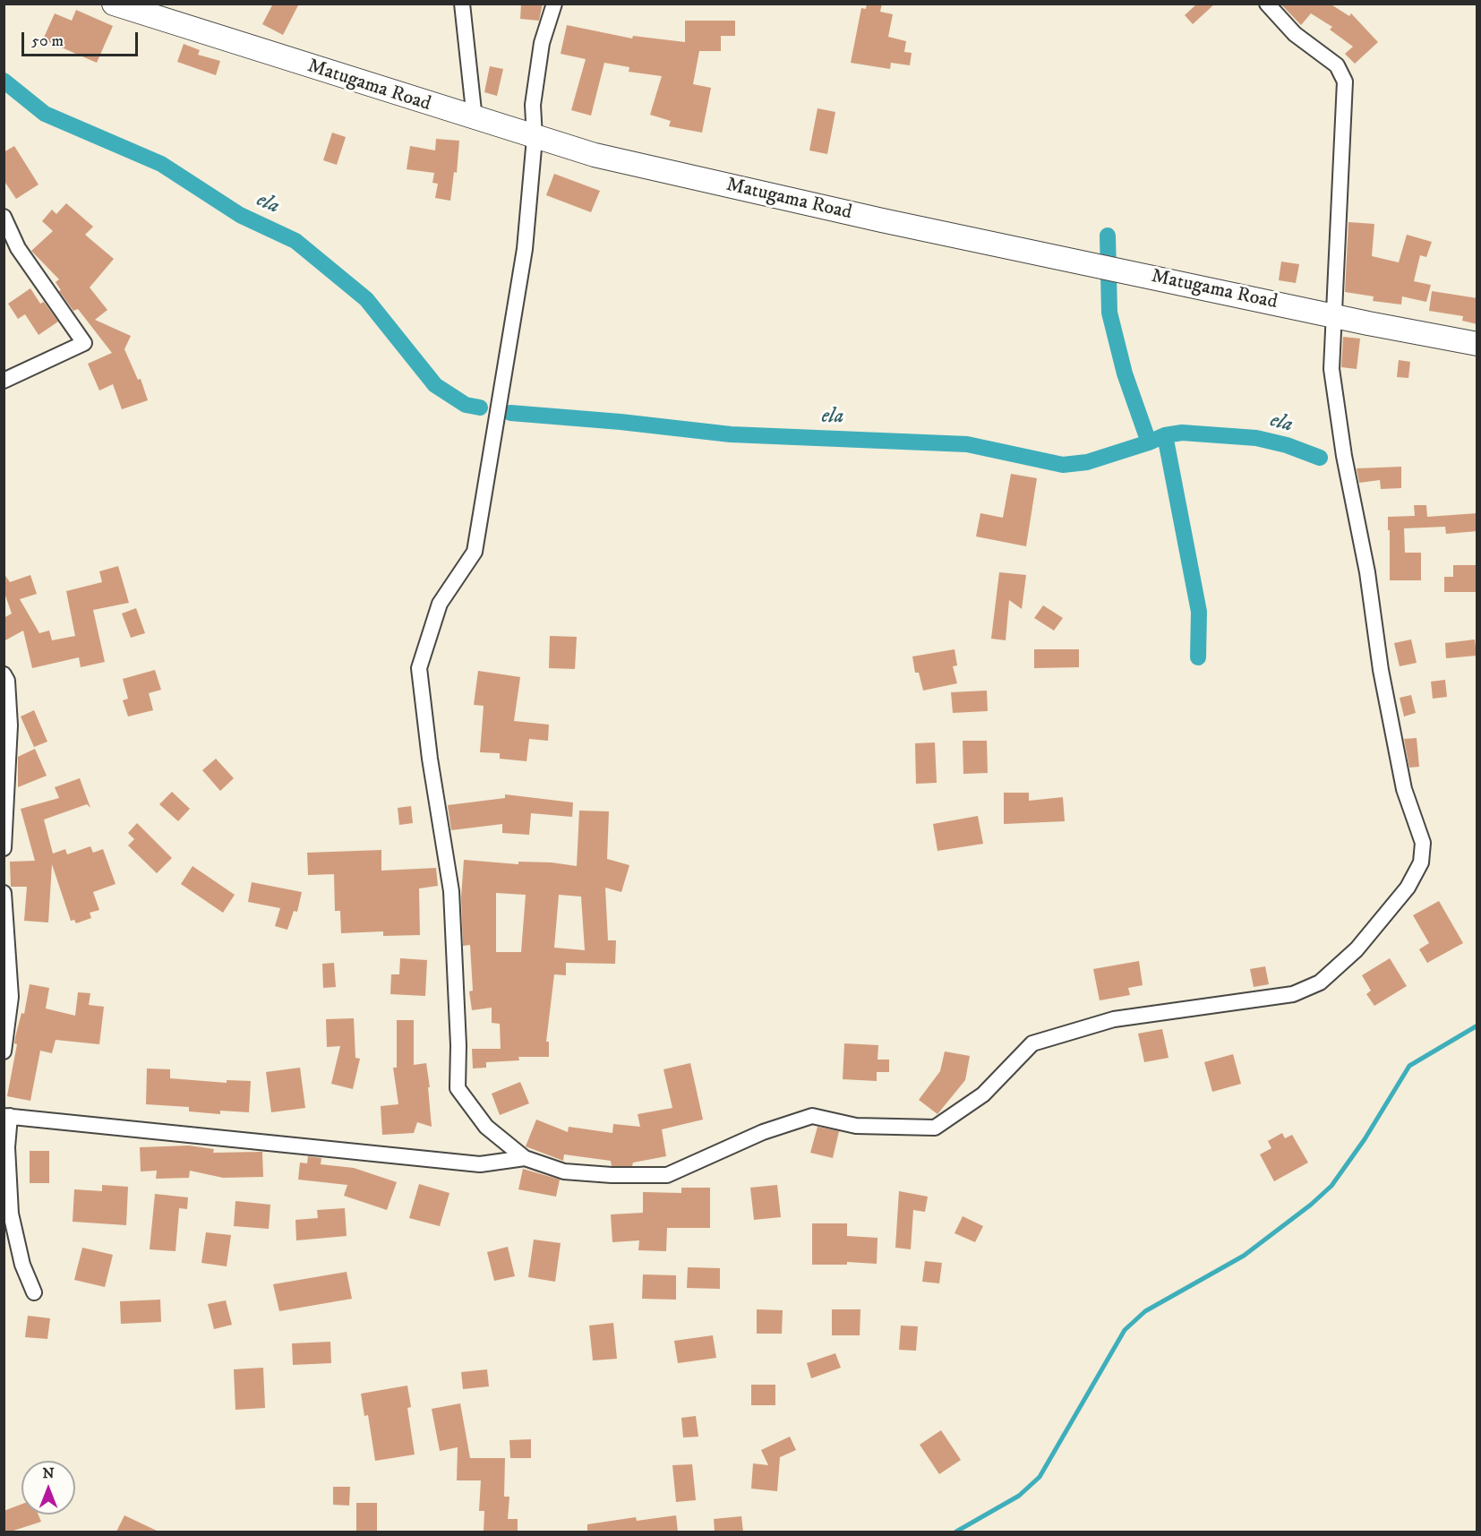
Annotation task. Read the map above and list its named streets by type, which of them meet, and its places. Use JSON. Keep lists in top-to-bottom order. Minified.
{"streets":{"main road":["Matugama Road"]},"water":["ela"],"scale_bar":"50 m","north":"top"}
